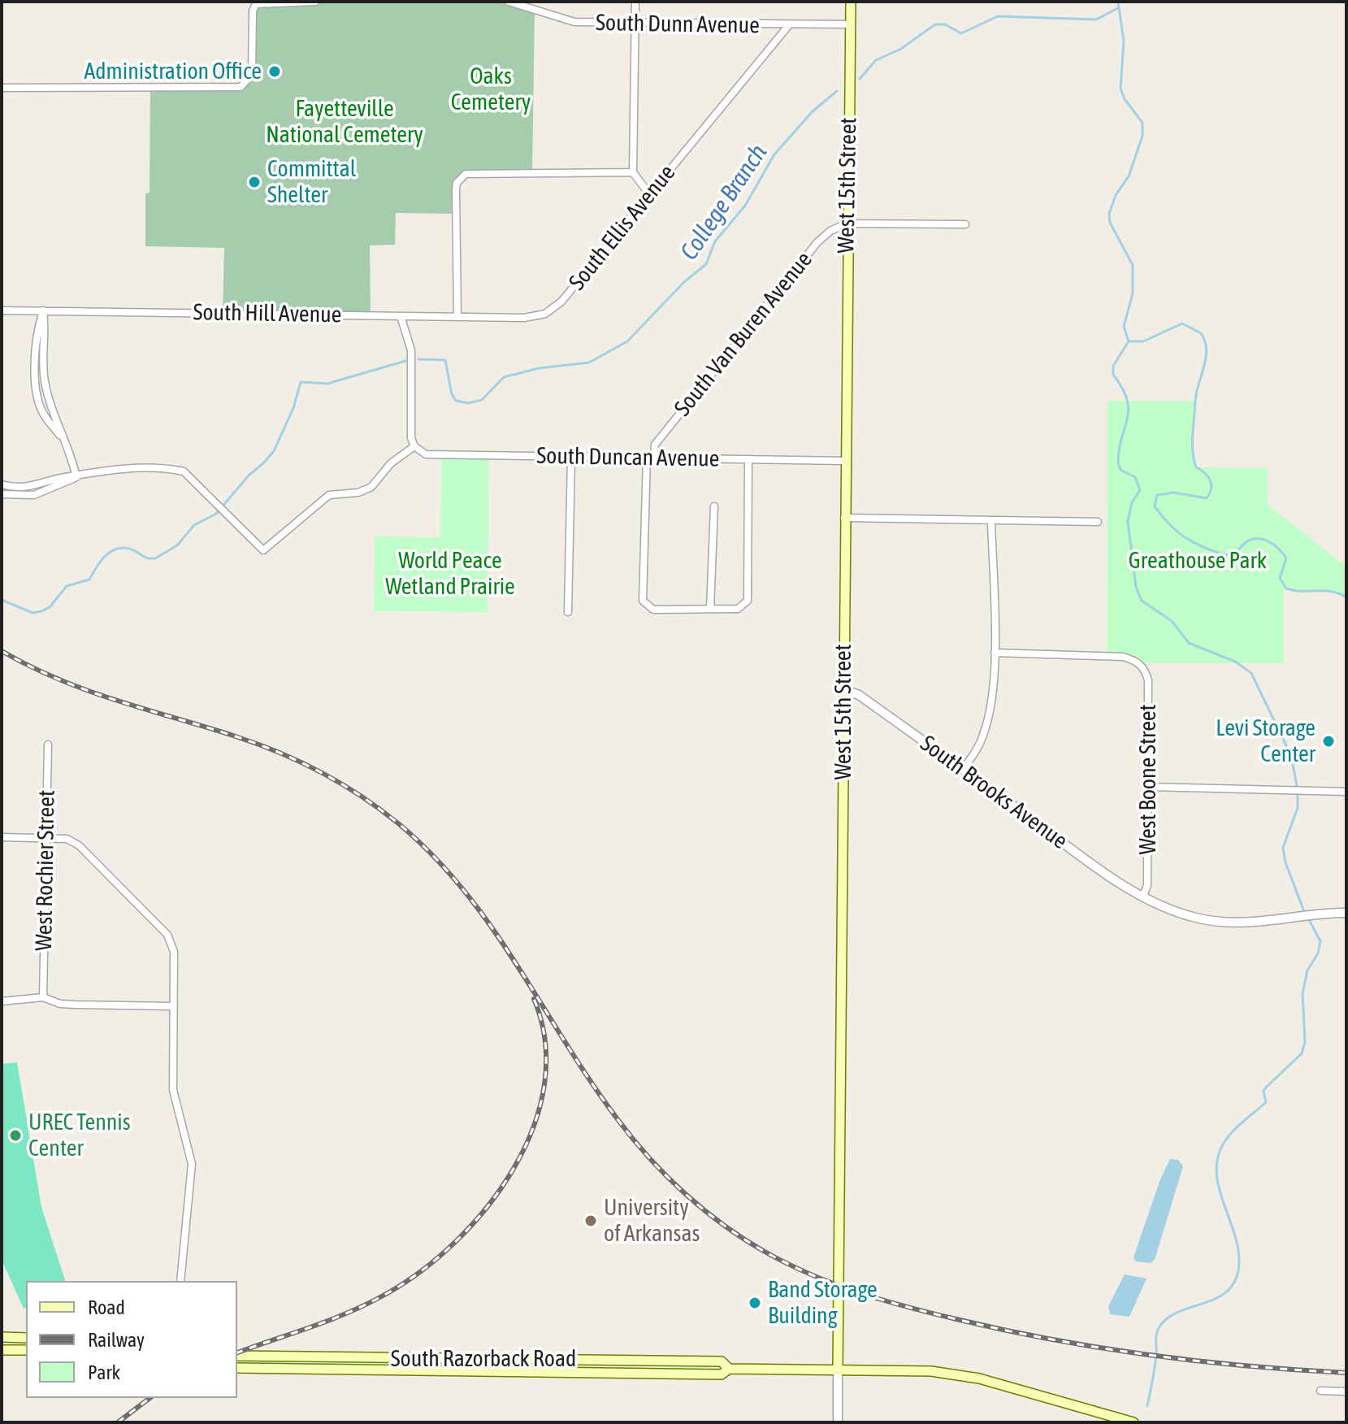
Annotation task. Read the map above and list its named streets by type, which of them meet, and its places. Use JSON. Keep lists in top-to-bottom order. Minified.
{"streets":{"main road":["West 15th Street","South Razorback Road"],"street":["South Dunn Avenue","South Ellis Avenue","South Hill Avenue","South Van Buren Avenue","South Duncan Avenue","West Boone Street","South Brooks Avenue","West Rochier Street"]},"crossings":[["South Dunn Avenue","West 15th Street"],["South Dunn Avenue","South Ellis Avenue"],["West 15th Street","South Van Buren Avenue"],["West 15th Street","South Duncan Avenue"],["West 15th Street","South Brooks Avenue"],["West 15th Street","South Razorback Road"],["South Ellis Avenue","South Hill Avenue"],["South Van Buren Avenue","South Duncan Avenue"],["West Boone Street","South Brooks Avenue"]],"water":["College Branch"],"parks":["Oaks Cemetery","Fayetteville National Cemetery","World Peace Wetland Prairie","Greathouse Park"],"places":["Administration Office","Committal Shelter","Levi Storage Center","UREC Tennis Center","University of Arkansas","Band Storage Building"],"legend":["Road","Railway","Park"]}
